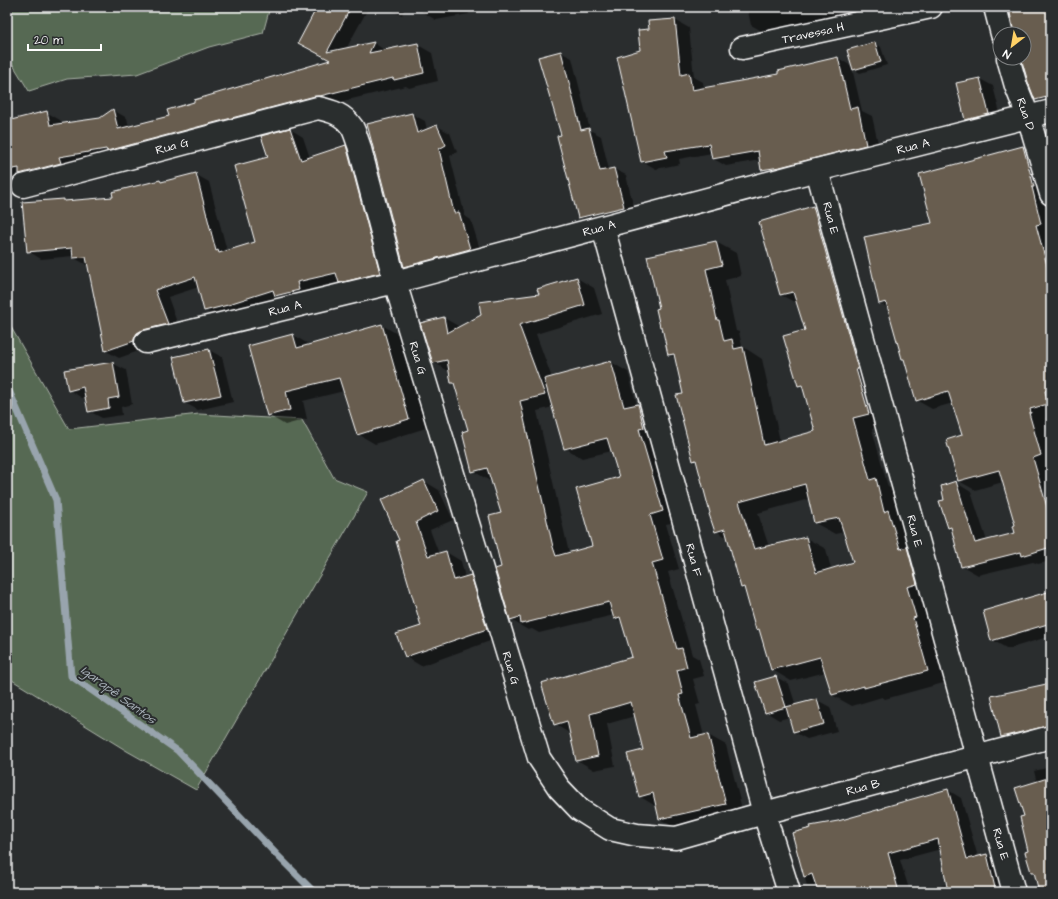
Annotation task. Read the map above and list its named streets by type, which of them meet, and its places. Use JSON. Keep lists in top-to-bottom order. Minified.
{"streets":{"street":["Travessa H","Rua D","Rua G","Rua A","Rua E","Rua F","Rua B"]},"crossings":[["Rua D","Rua A"],["Rua G","Rua A"],["Rua G","Rua B"],["Rua A","Rua E"],["Rua A","Rua F"],["Rua E","Rua B"],["Rua F","Rua B"]],"water":["Igarapê Santos"],"scale_bar":"20 m","north":"bottom left"}
